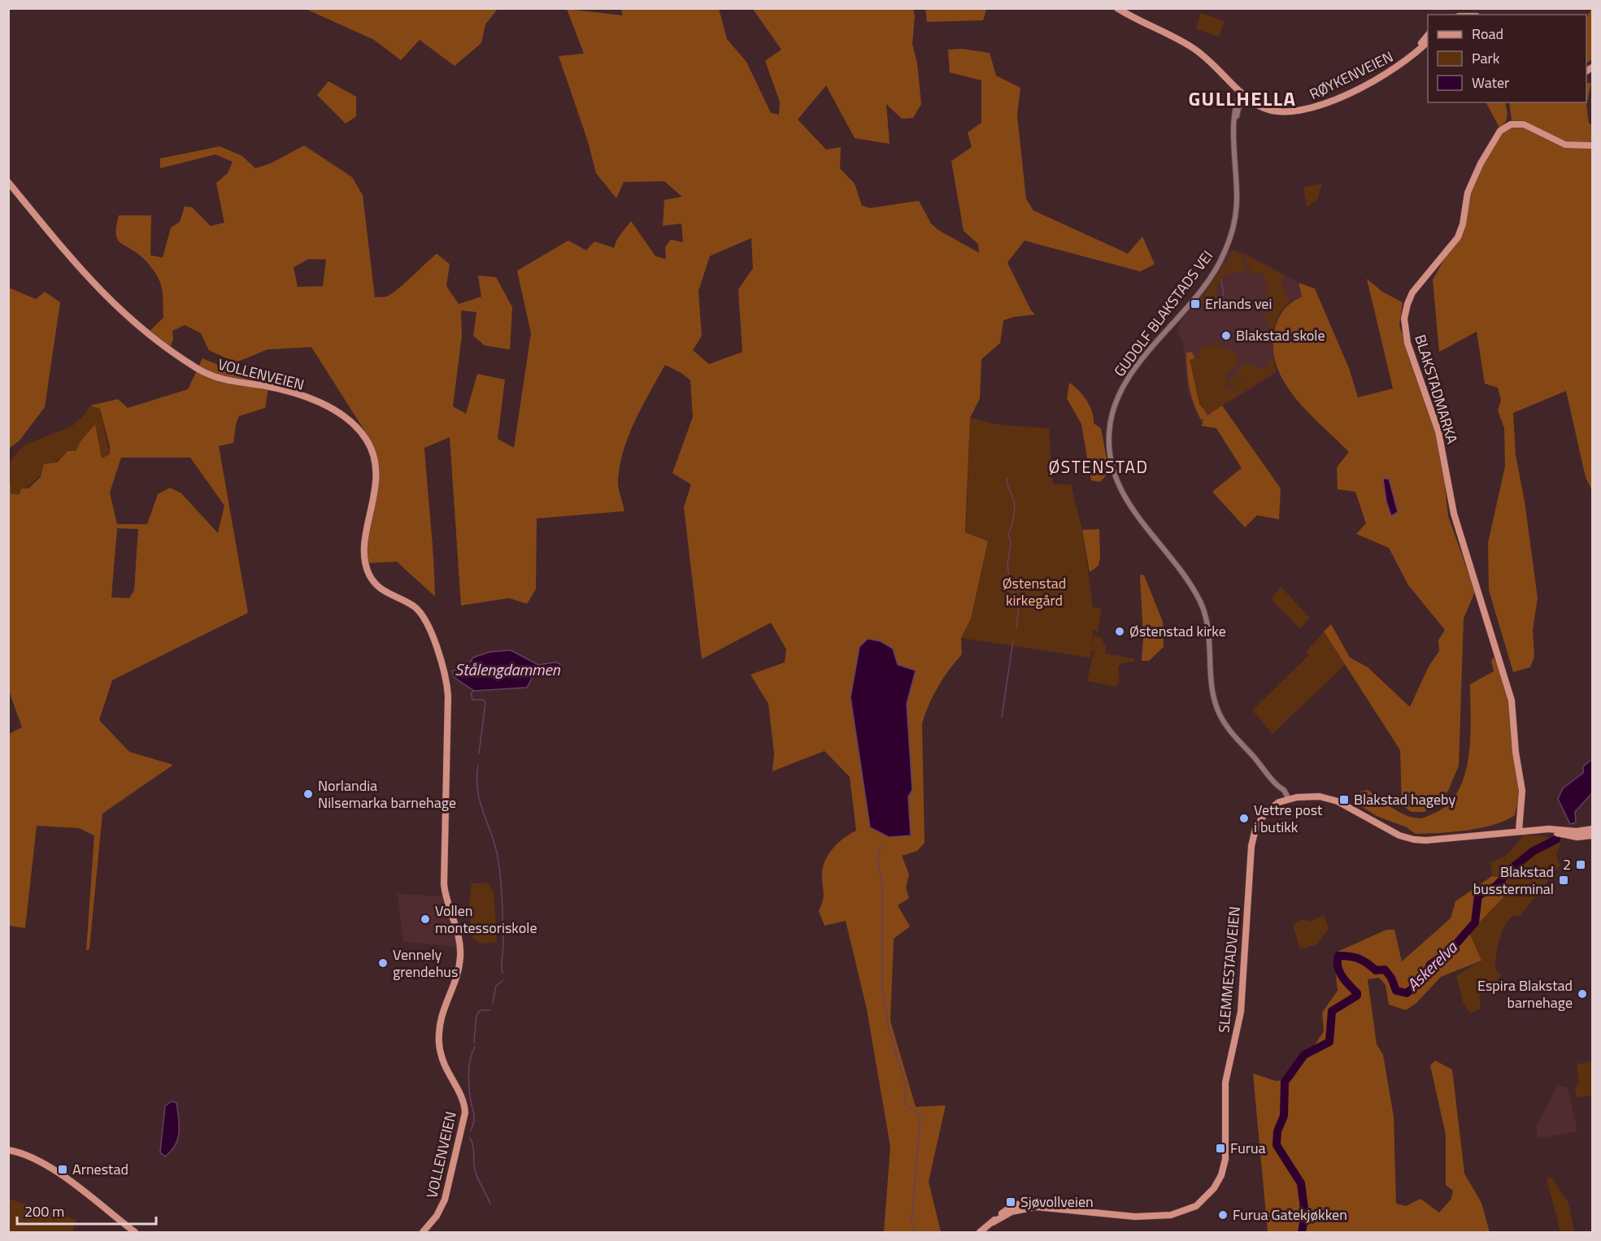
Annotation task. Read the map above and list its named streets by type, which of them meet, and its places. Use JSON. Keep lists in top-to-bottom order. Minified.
{"streets":{"main road":["RØYKENVEIEN","VOLLENVEIEN","BLAKSTADMARKA","SLEMMESTADVEIEN"],"street":["GUDOLF BLAKSTADS VEI"]},"crossings":[["RØYKENVEIEN","GUDOLF BLAKSTADS VEI"],["GUDOLF BLAKSTADS VEI","SLEMMESTADVEIEN"]],"districts":["GULLHELLA","ØSTENSTAD"],"water":["Stålengdammen","Askerelva"],"parks":["Østenstad kirkegård"],"places":{"transit":["Erlands vei","Blakstad hageby","2","Blakstad bussterminal","Furua","Arnestad","Sjøvollveien"],"other":["Blakstad skole","Østenstad kirke","Norlandia Nilsemarka barnehage","Vettre post i butikk","Vollen montessoriskole","Vennely grendehus","Espira Blakstad barnehage","Furua Gatekjøkken"]},"legend":["Road","Park","Water"],"scale_bar":"200 m"}
